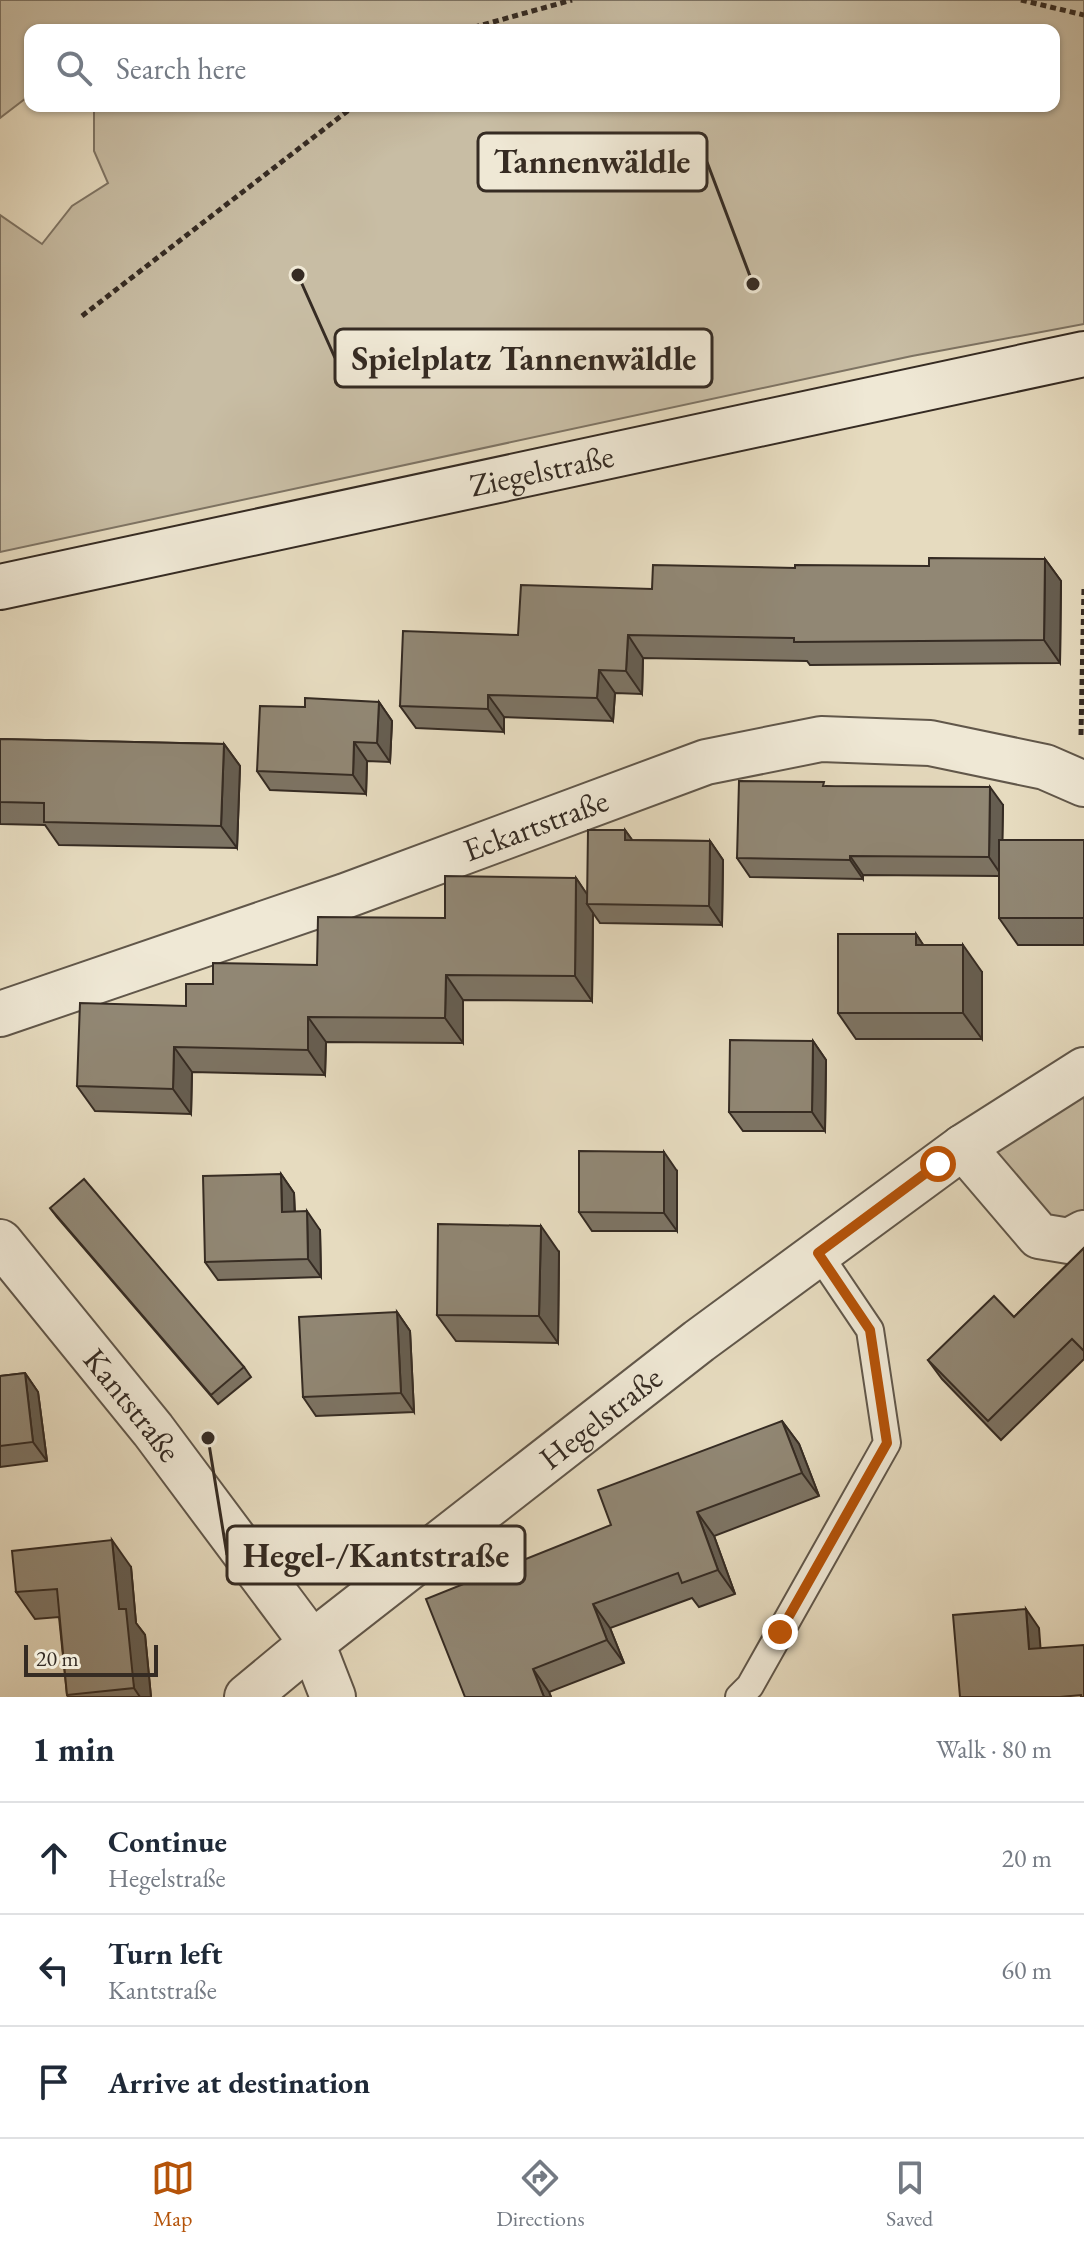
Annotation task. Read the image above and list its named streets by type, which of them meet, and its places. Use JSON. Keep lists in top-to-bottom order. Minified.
{"streets":{"street":["Ziegelstraße","Eckartstraße","Kantstraße","Hegelstraße"]},"crossings":[["Kantstraße","Hegelstraße"]],"places":["Spielplatz Tannenwäldle","Tannenwäldle","Hegel-/Kantstraße"],"scale_bar":"20 m","page":{"search":"Search here","scale":"20 m","heading":["1 min","Walk · 80 m"],"list":[["Continue","Hegelstraße","20 m"],["Turn left","Kantstraße","60 m"],"Arrive at destination"],"nav":["Map","Directions","Saved"]}}
